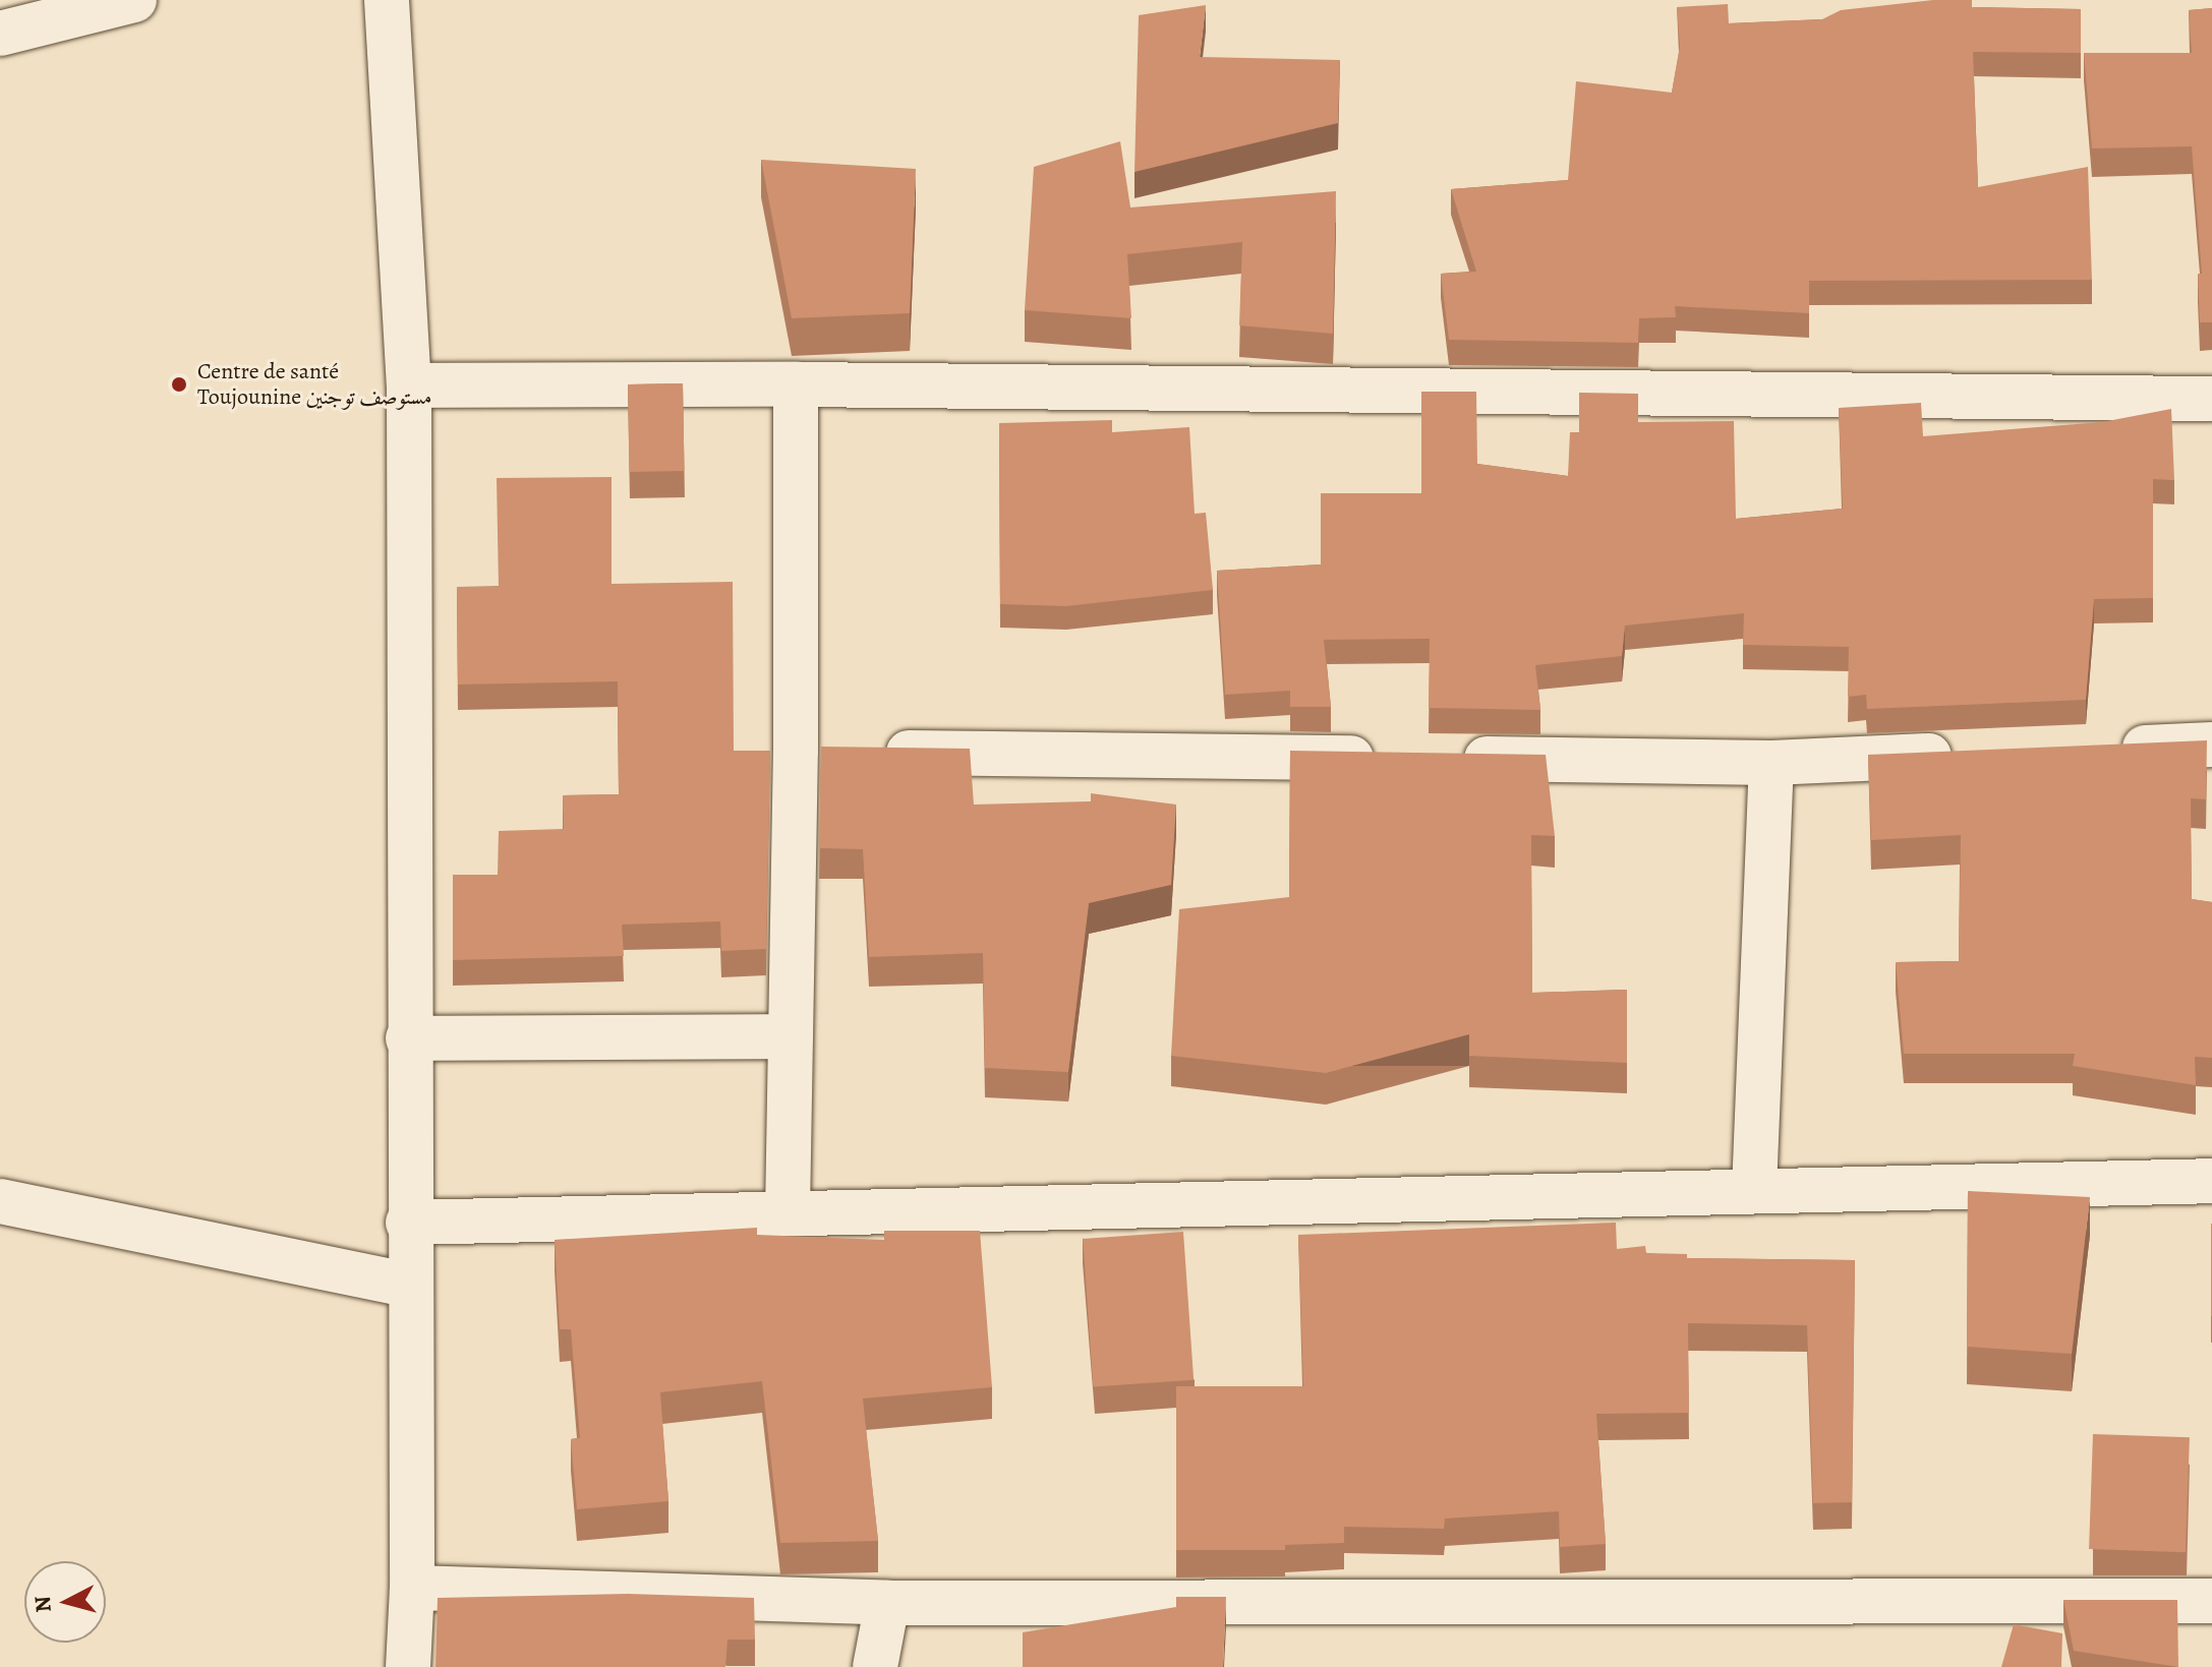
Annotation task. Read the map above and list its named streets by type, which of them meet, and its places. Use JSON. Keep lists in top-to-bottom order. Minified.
{"places":["Centre de santé Toujounine مستوصف توجنين"],"north":"left"}
